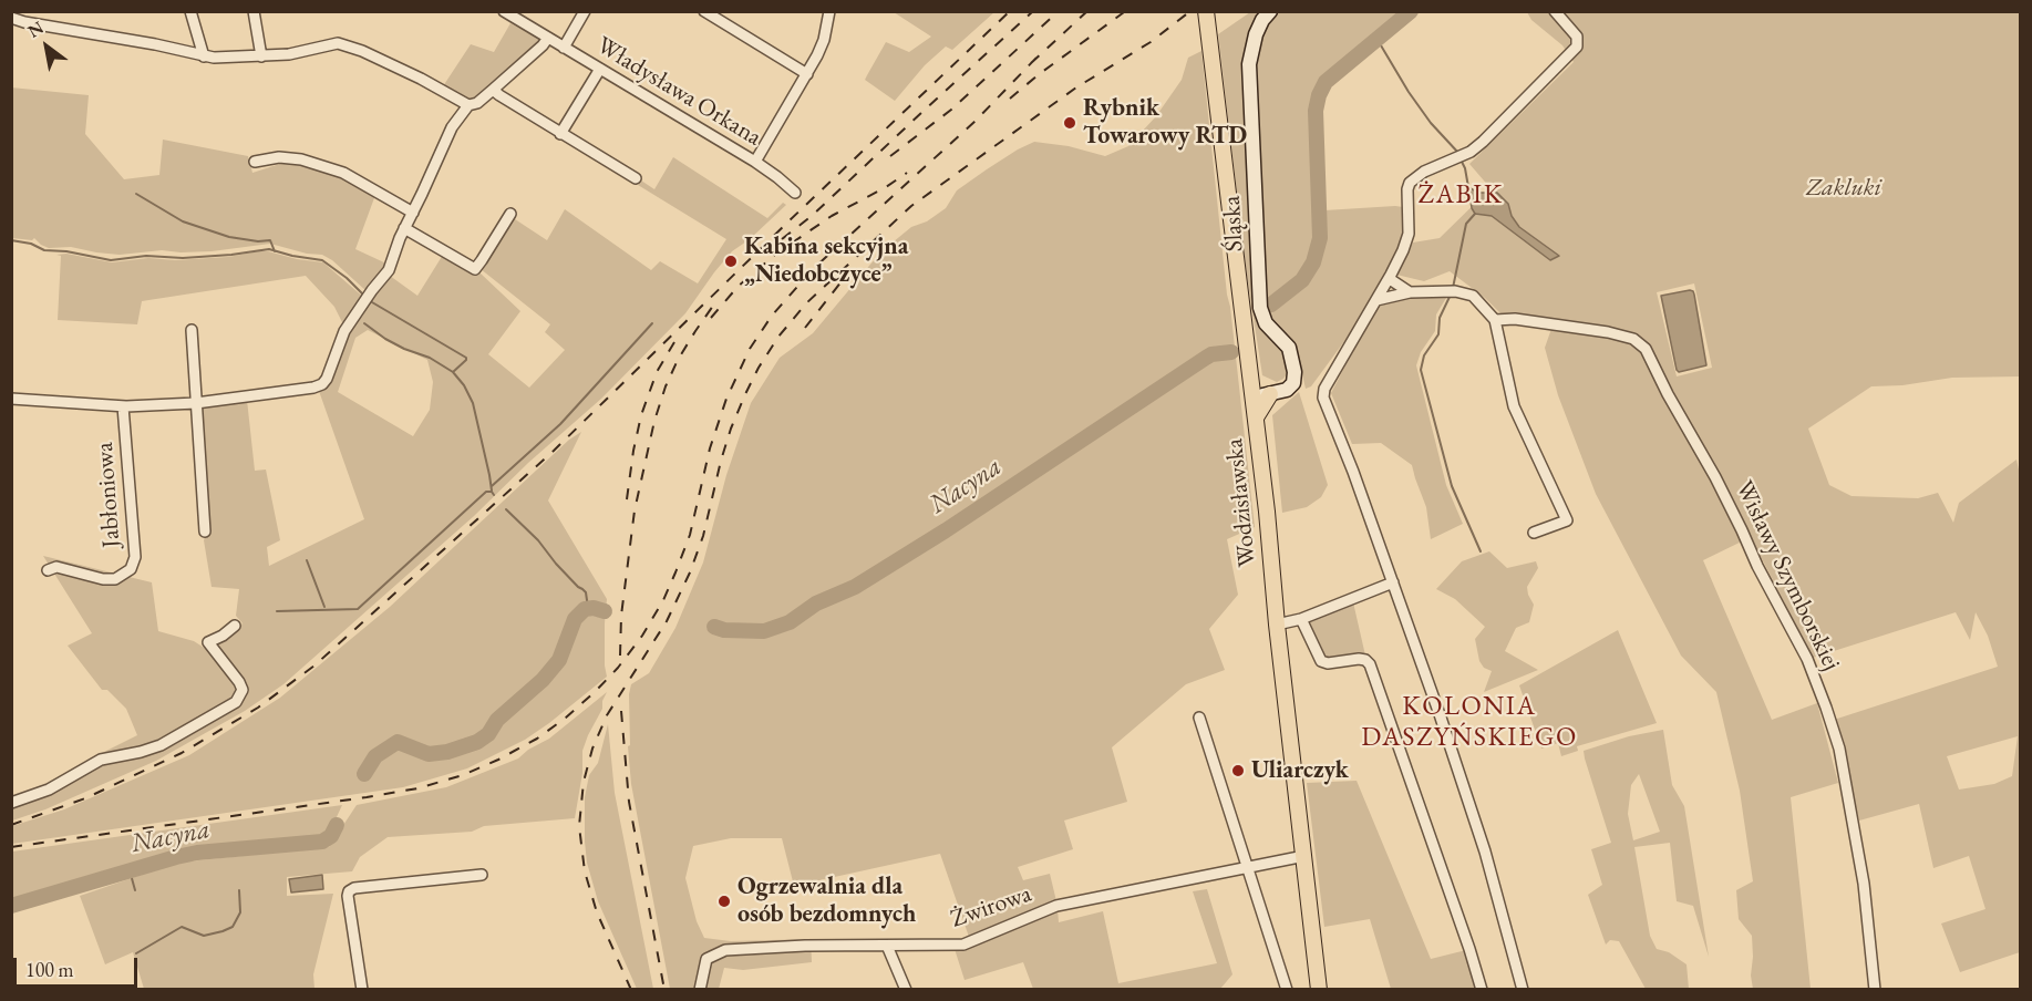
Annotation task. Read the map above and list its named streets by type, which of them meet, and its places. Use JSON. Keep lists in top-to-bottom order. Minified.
{"streets":{"main road":["Wodzisławska"],"street":["Władysława Orkana","Śląska","Jabłoniowa","Wisławy Szymborskiej","Żwirowa"]},"crossings":[["Śląska","Wodzisławska"],["Wodzisławska","Żwirowa"]],"districts":["ŻABIK","KOLONIA DASZYŃSKIEGO"],"water":["Nacyna"],"parks":["Zakluki"],"places":["Rybnik Towarowy RTD","Kabina sekcyjna „Niedobczyce”","Uliarczyk","Ogrzewalnia dla osób bezdomnych"],"scale_bar":"100 m","north":"top left"}
